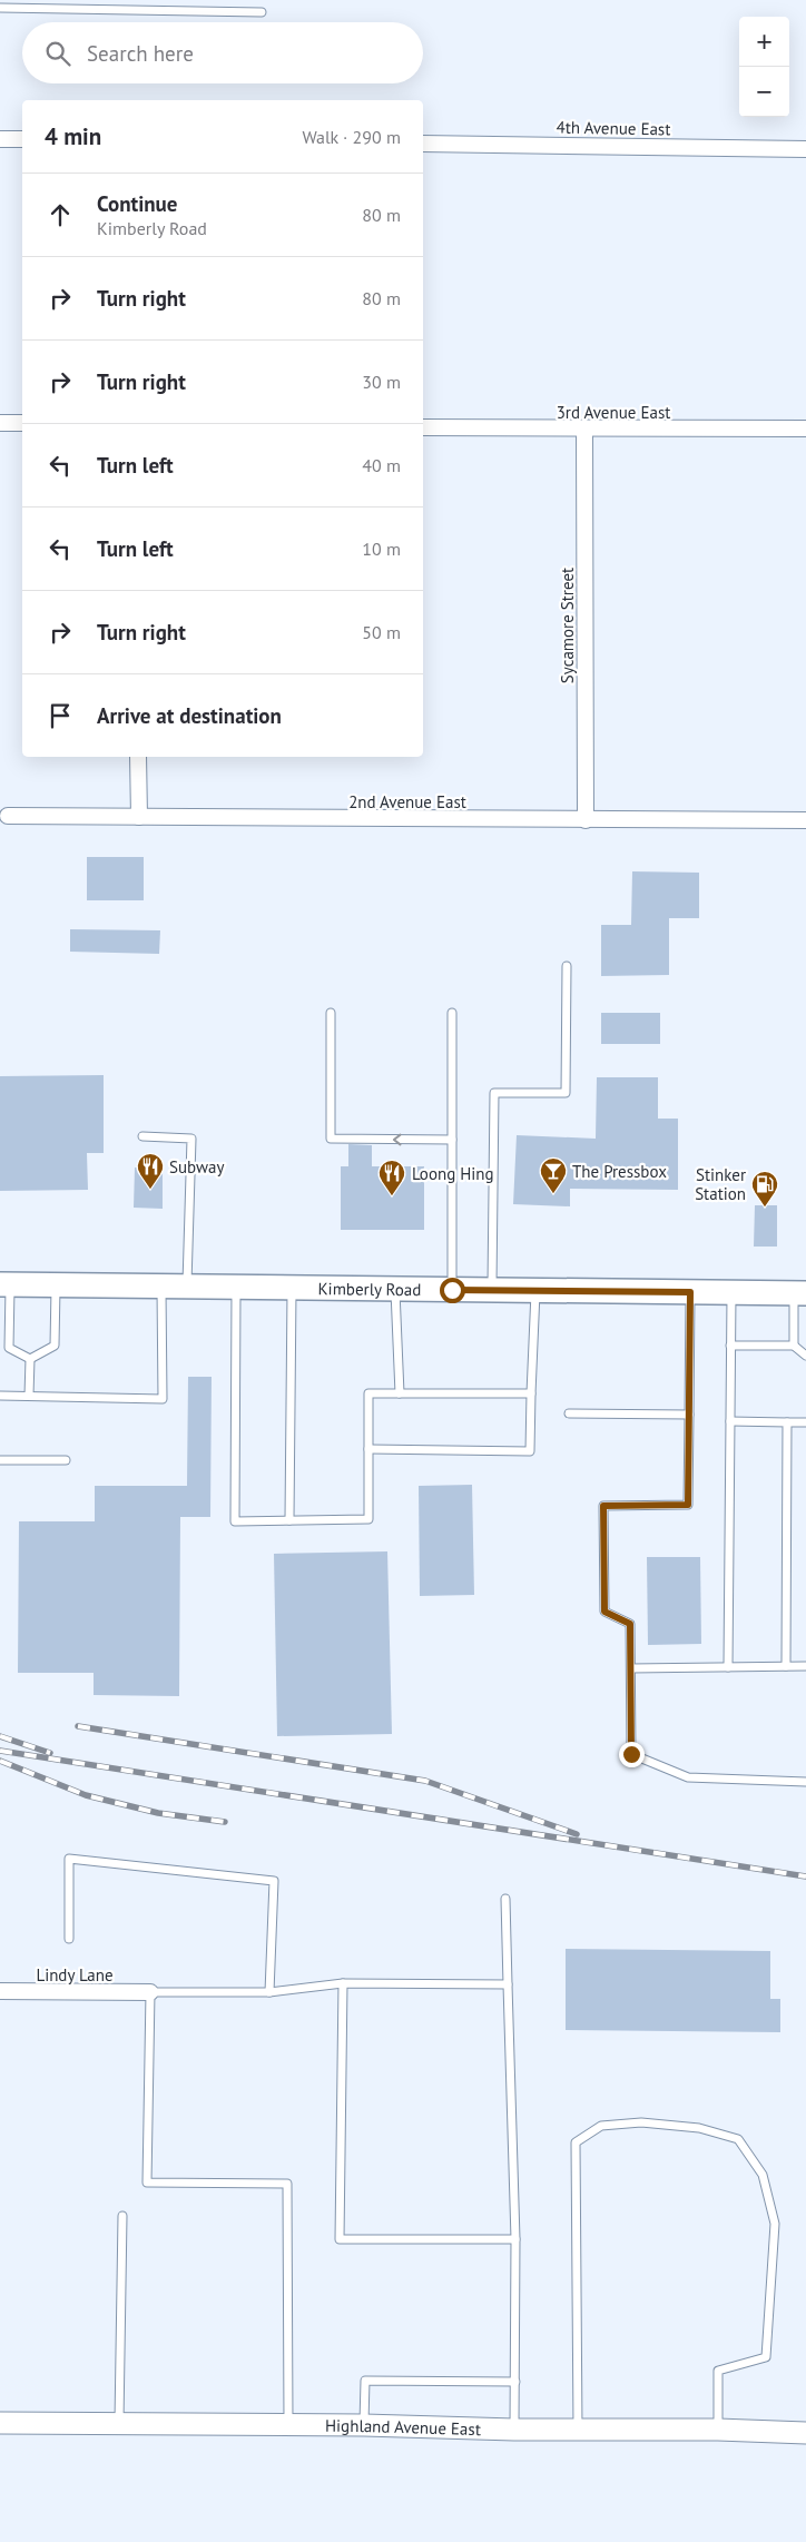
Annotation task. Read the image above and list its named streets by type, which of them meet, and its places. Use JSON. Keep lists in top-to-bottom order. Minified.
{"streets":{"main road":["Kimberly Road"],"street":["4th Avenue East","3rd Avenue East","Sycamore Street","2nd Avenue East","Lindy Lane","Highland Avenue East"]},"crossings":[["3rd Avenue East","Sycamore Street"],["Sycamore Street","2nd Avenue East"]],"places":{"restaurant":["Subway","Loong Hing"],"bar":["The Pressbox"],"fuel station":["Stinker Station"]},"page":{"map_buttons":["+","−"],"search":"Search here","heading":["4 min","Walk · 290 m"],"list":[["Continue","Kimberly Road","80 m"],["Turn right","80 m"],["Turn right","30 m"],["Turn left","40 m"],["Turn left","10 m"],["Turn right","50 m"],"Arrive at destination"]}}
